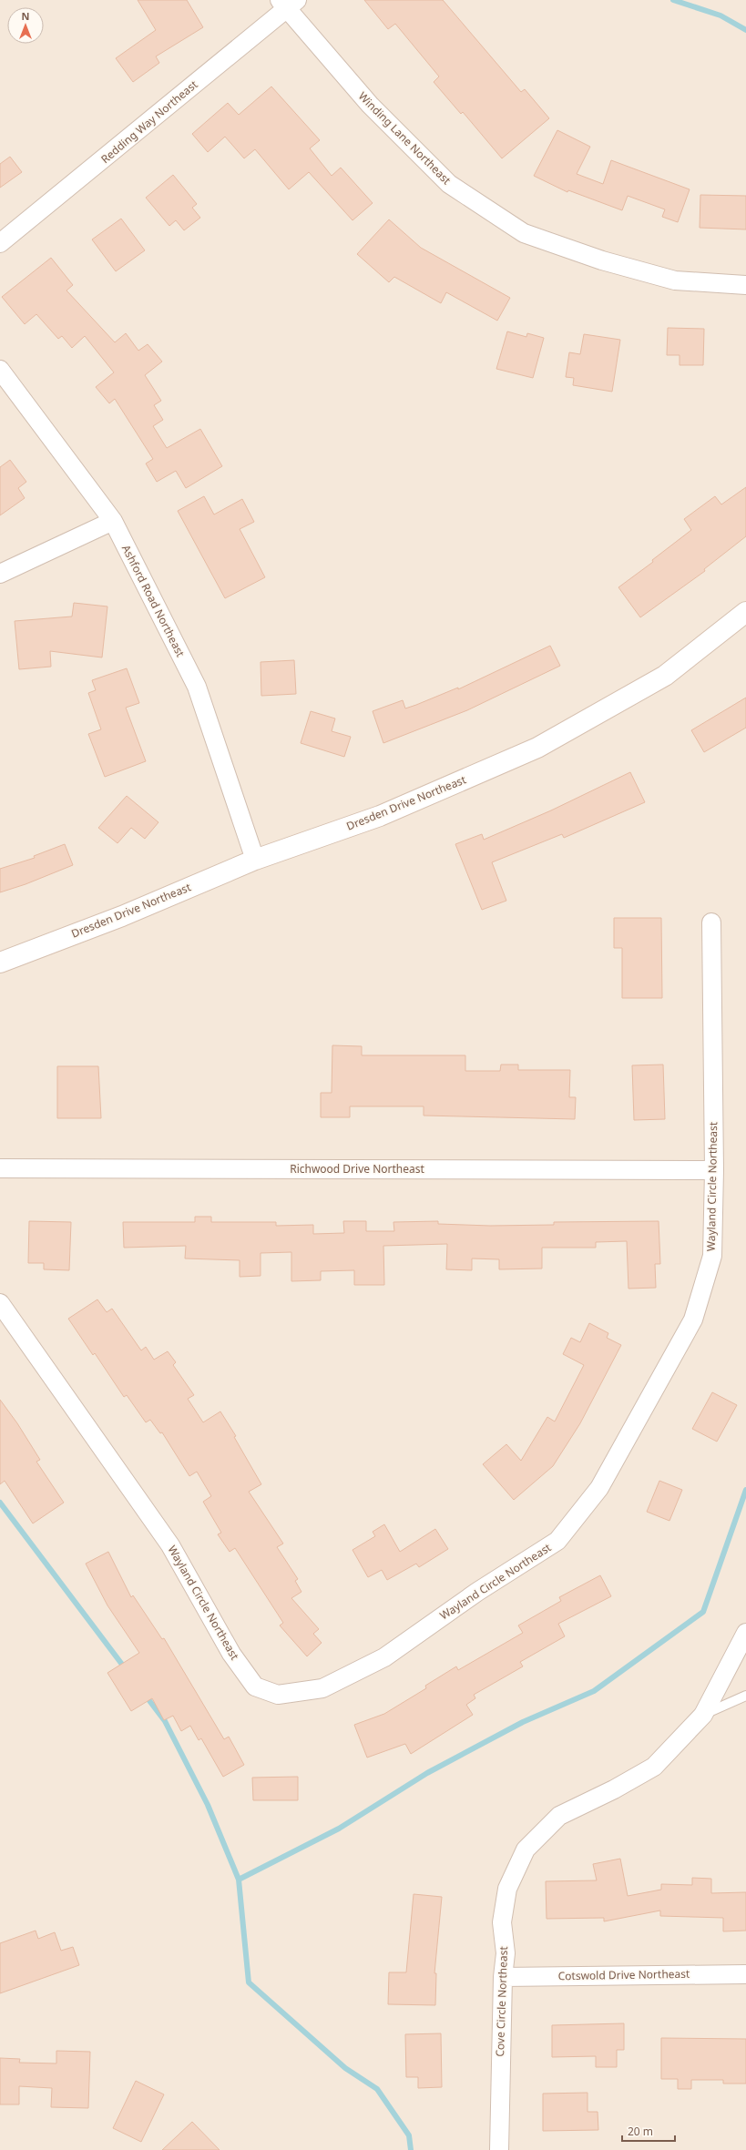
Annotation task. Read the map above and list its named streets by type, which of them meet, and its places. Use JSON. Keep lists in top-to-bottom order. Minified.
{"streets":{"street":["Redding Way Northeast","Winding Lane Northeast","Ashford Road Northeast","Dresden Drive Northeast","Richwood Drive Northeast","Wayland Circle Northeast","Cotswold Drive Northeast","Cove Circle Northeast"]},"crossings":[["Redding Way Northeast","Winding Lane Northeast"],["Ashford Road Northeast","Dresden Drive Northeast"],["Richwood Drive Northeast","Wayland Circle Northeast"],["Cotswold Drive Northeast","Cove Circle Northeast"]],"scale_bar":"20 m","north":"top"}
